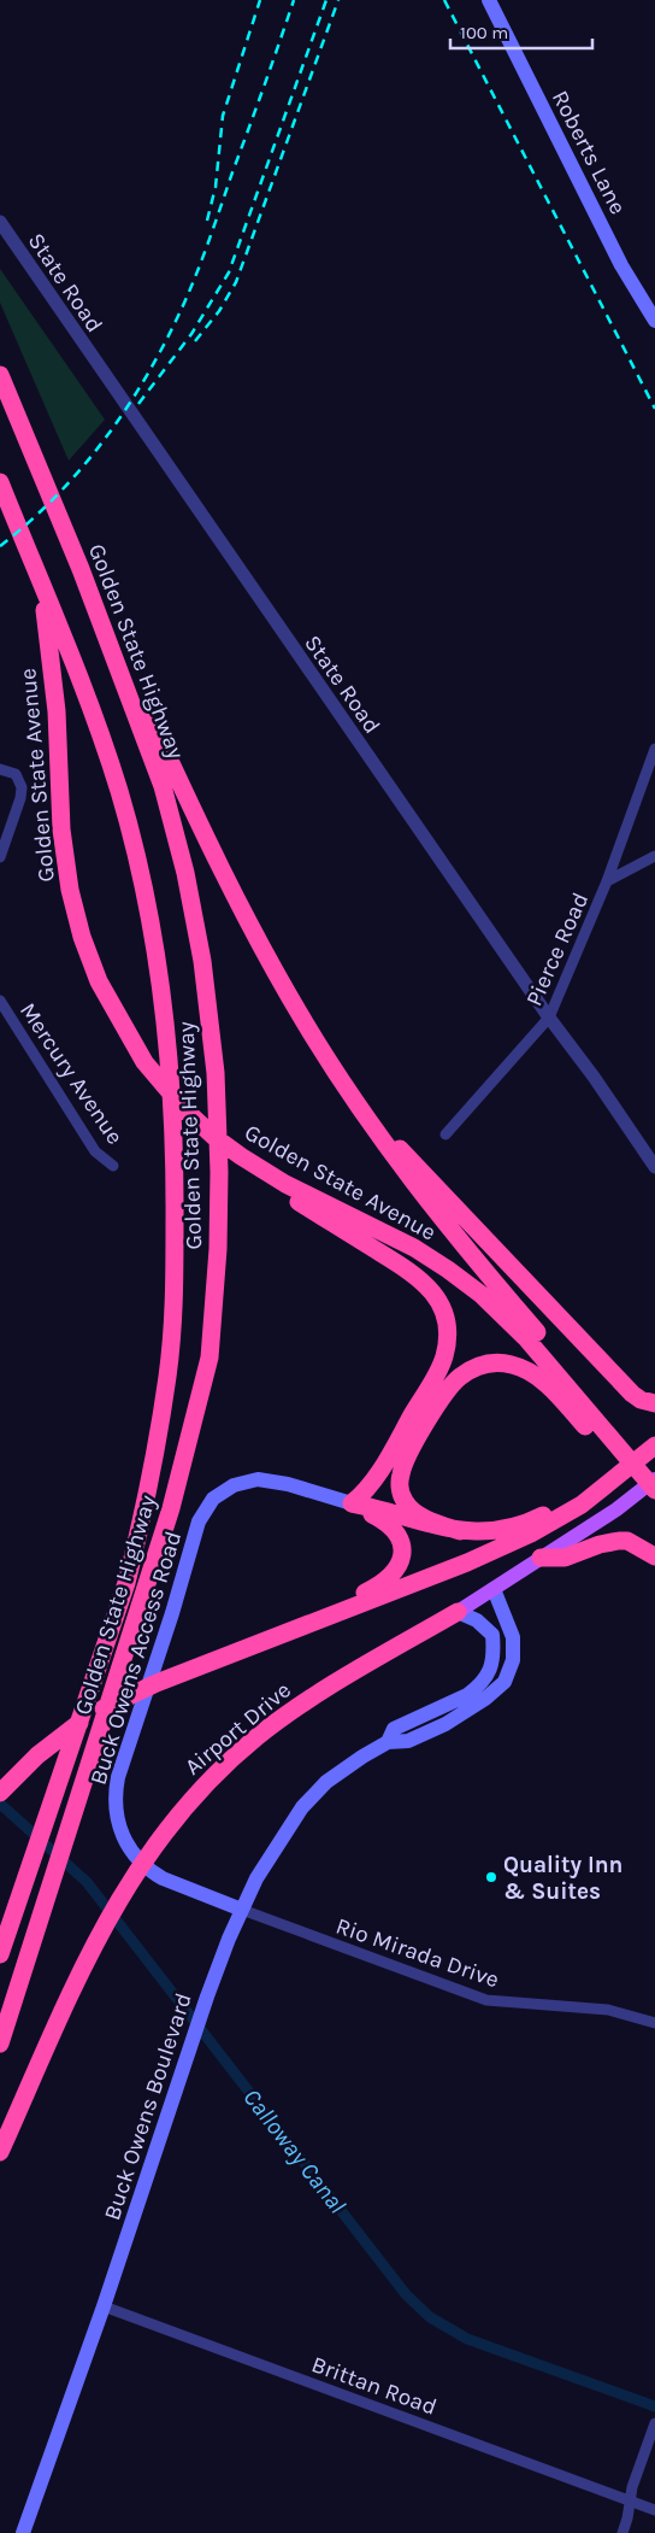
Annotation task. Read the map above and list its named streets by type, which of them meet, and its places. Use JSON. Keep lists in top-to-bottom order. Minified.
{"streets":{"highway":["Golden State Highway","Golden State Avenue","Airport Drive"],"main road":["Roberts Lane","Buck Owens Access Road","Buck Owens Boulevard"],"street":["State Road","Pierce Road","Mercury Avenue","Rio Mirada Drive","Brittan Road"]},"crossings":[["State Road","Pierce Road"],["Golden State Highway","Golden State Avenue"],["Buck Owens Access Road","Rio Mirada Drive"],["Buck Owens Access Road","Buck Owens Boulevard"],["Airport Drive","Buck Owens Boulevard"],["Rio Mirada Drive","Buck Owens Boulevard"],["Buck Owens Boulevard","Brittan Road"]],"water":["Calloway Canal"],"places":["Quality Inn & Suites"],"scale_bar":"100 m"}
